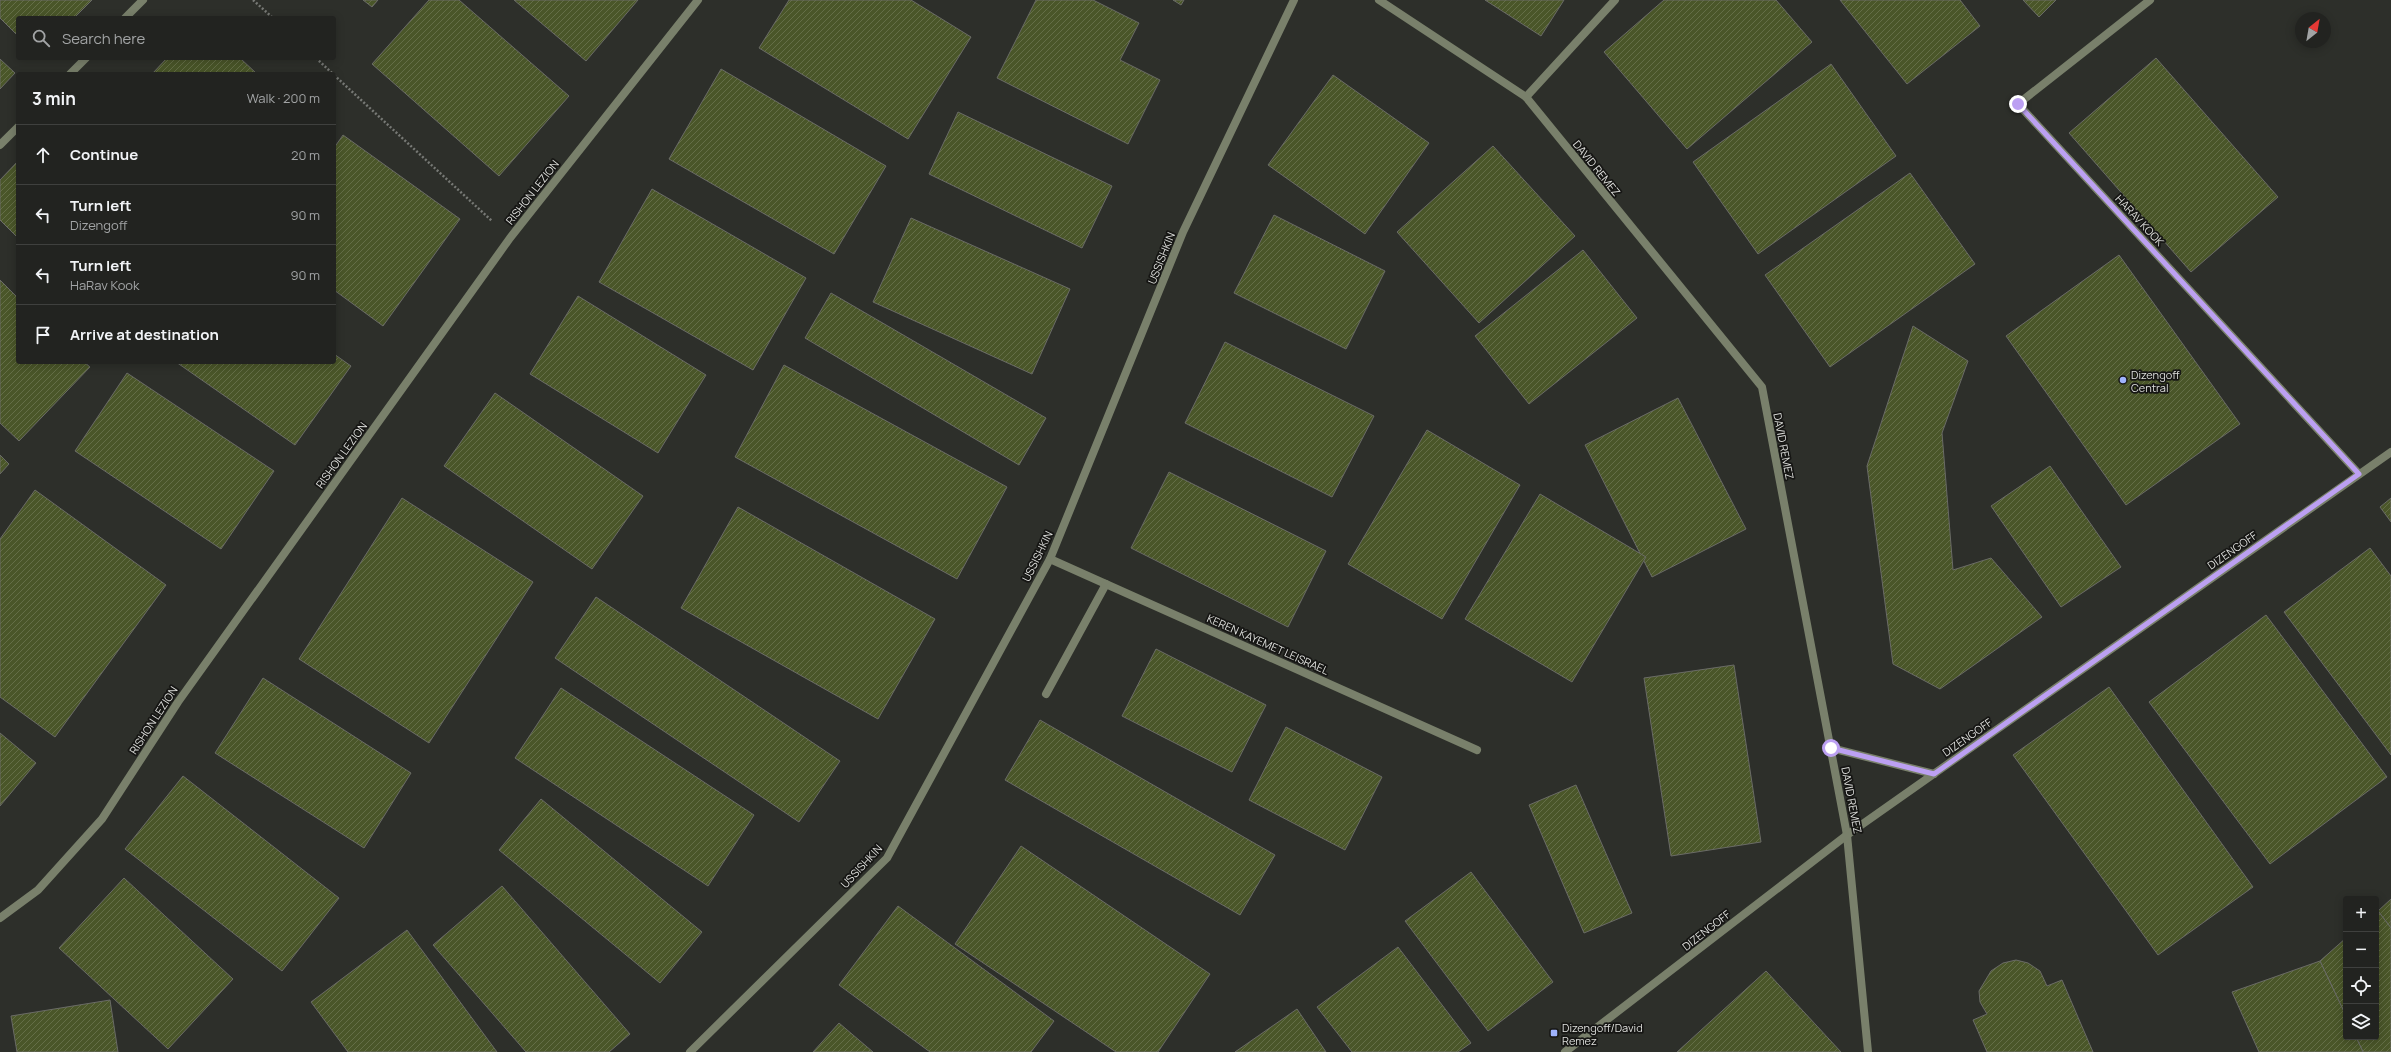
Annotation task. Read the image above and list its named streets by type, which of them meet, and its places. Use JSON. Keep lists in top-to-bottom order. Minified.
{"streets":{"street":["DAVID REMEZ","RISHON LEZION","HARAV KOOK","USSISHKIN","DIZENGOFF","KEREN KAYEMET LEISRAEL"]},"crossings":[["DAVID REMEZ","DIZENGOFF"],["HARAV KOOK","DIZENGOFF"],["USSISHKIN","KEREN KAYEMET LEISRAEL"]],"places":{"other":["Dizengoff Central"],"transit":["Dizengoff/David Remez"]},"north":"top right","page":{"search":"Search here","heading":["3 min","Walk · 200 m"],"list":[["Continue","20 m"],["Turn left","Dizengoff","90 m"],["Turn left","HaRav Kook","90 m"],"Arrive at destination"],"map_buttons":["+","−"]}}
